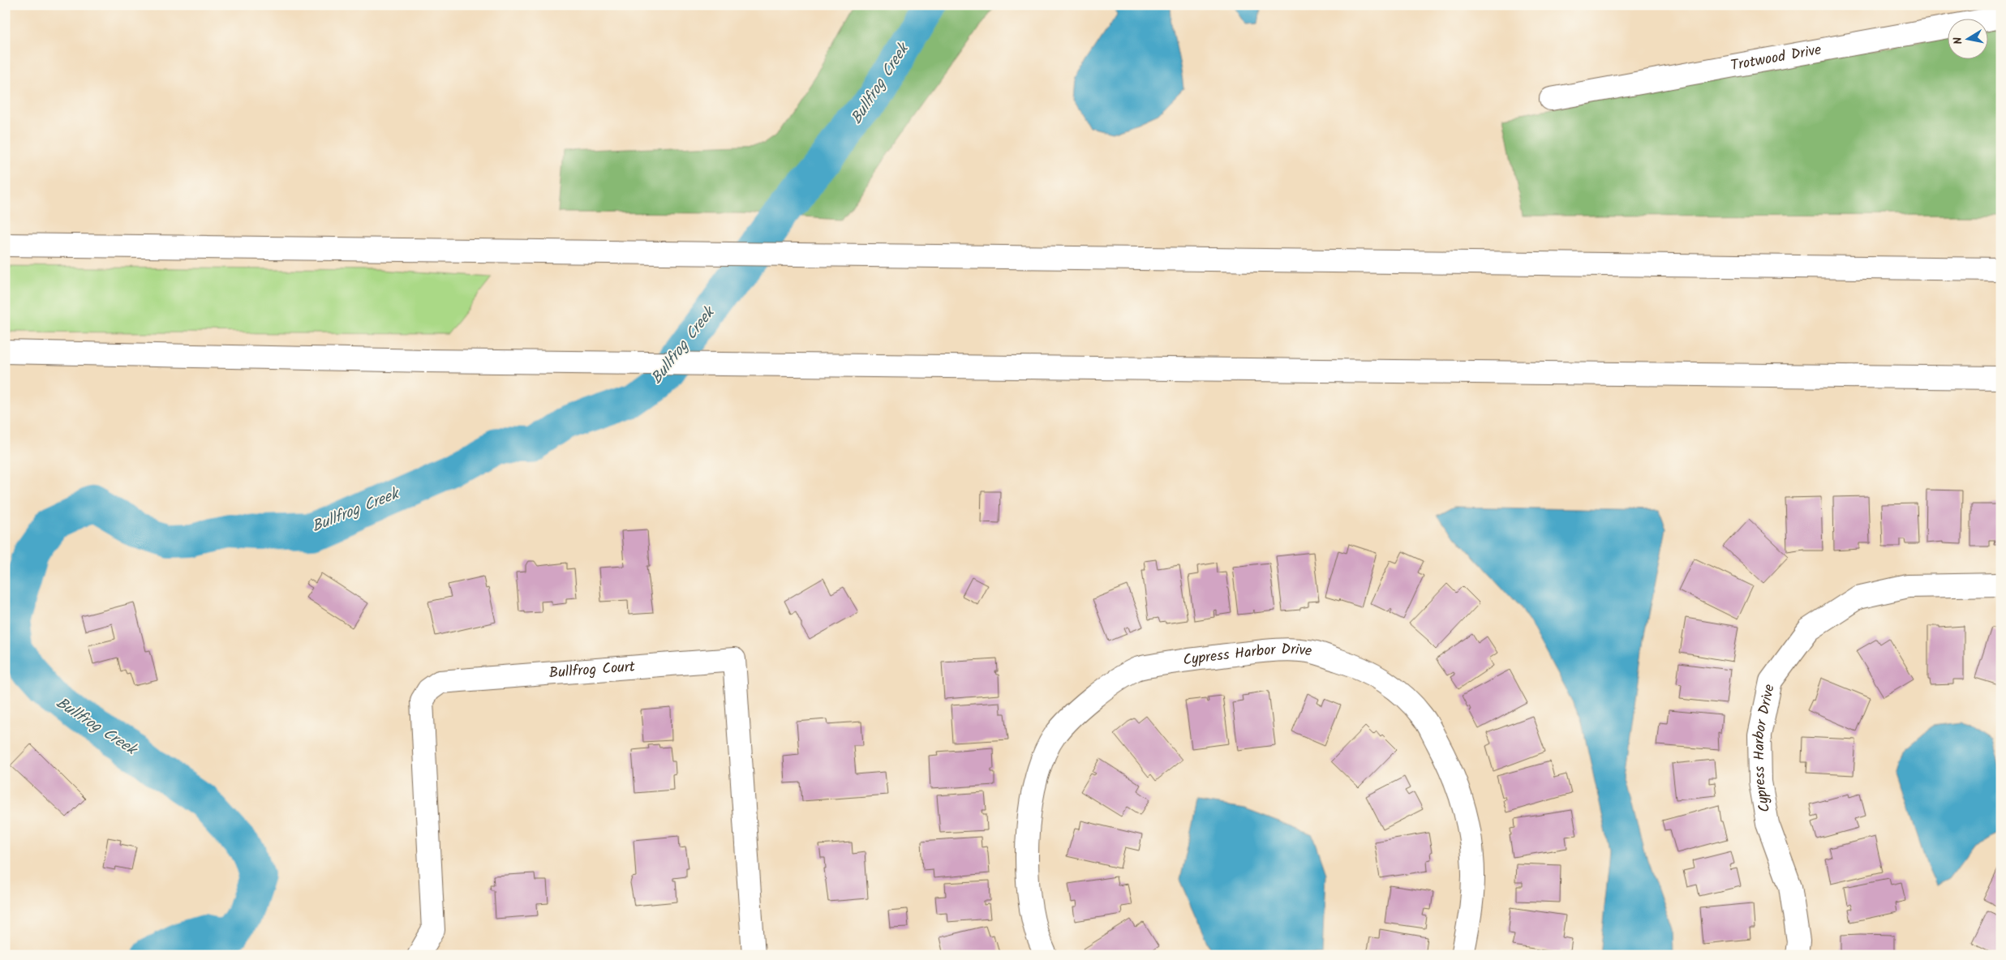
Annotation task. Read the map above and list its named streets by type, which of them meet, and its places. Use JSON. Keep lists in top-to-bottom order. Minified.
{"streets":{"main road":["Trotwood Drive","Cypress Harbor Drive","Bullfrog Court"]},"water":["Bullfrog Creek"],"north":"left"}
